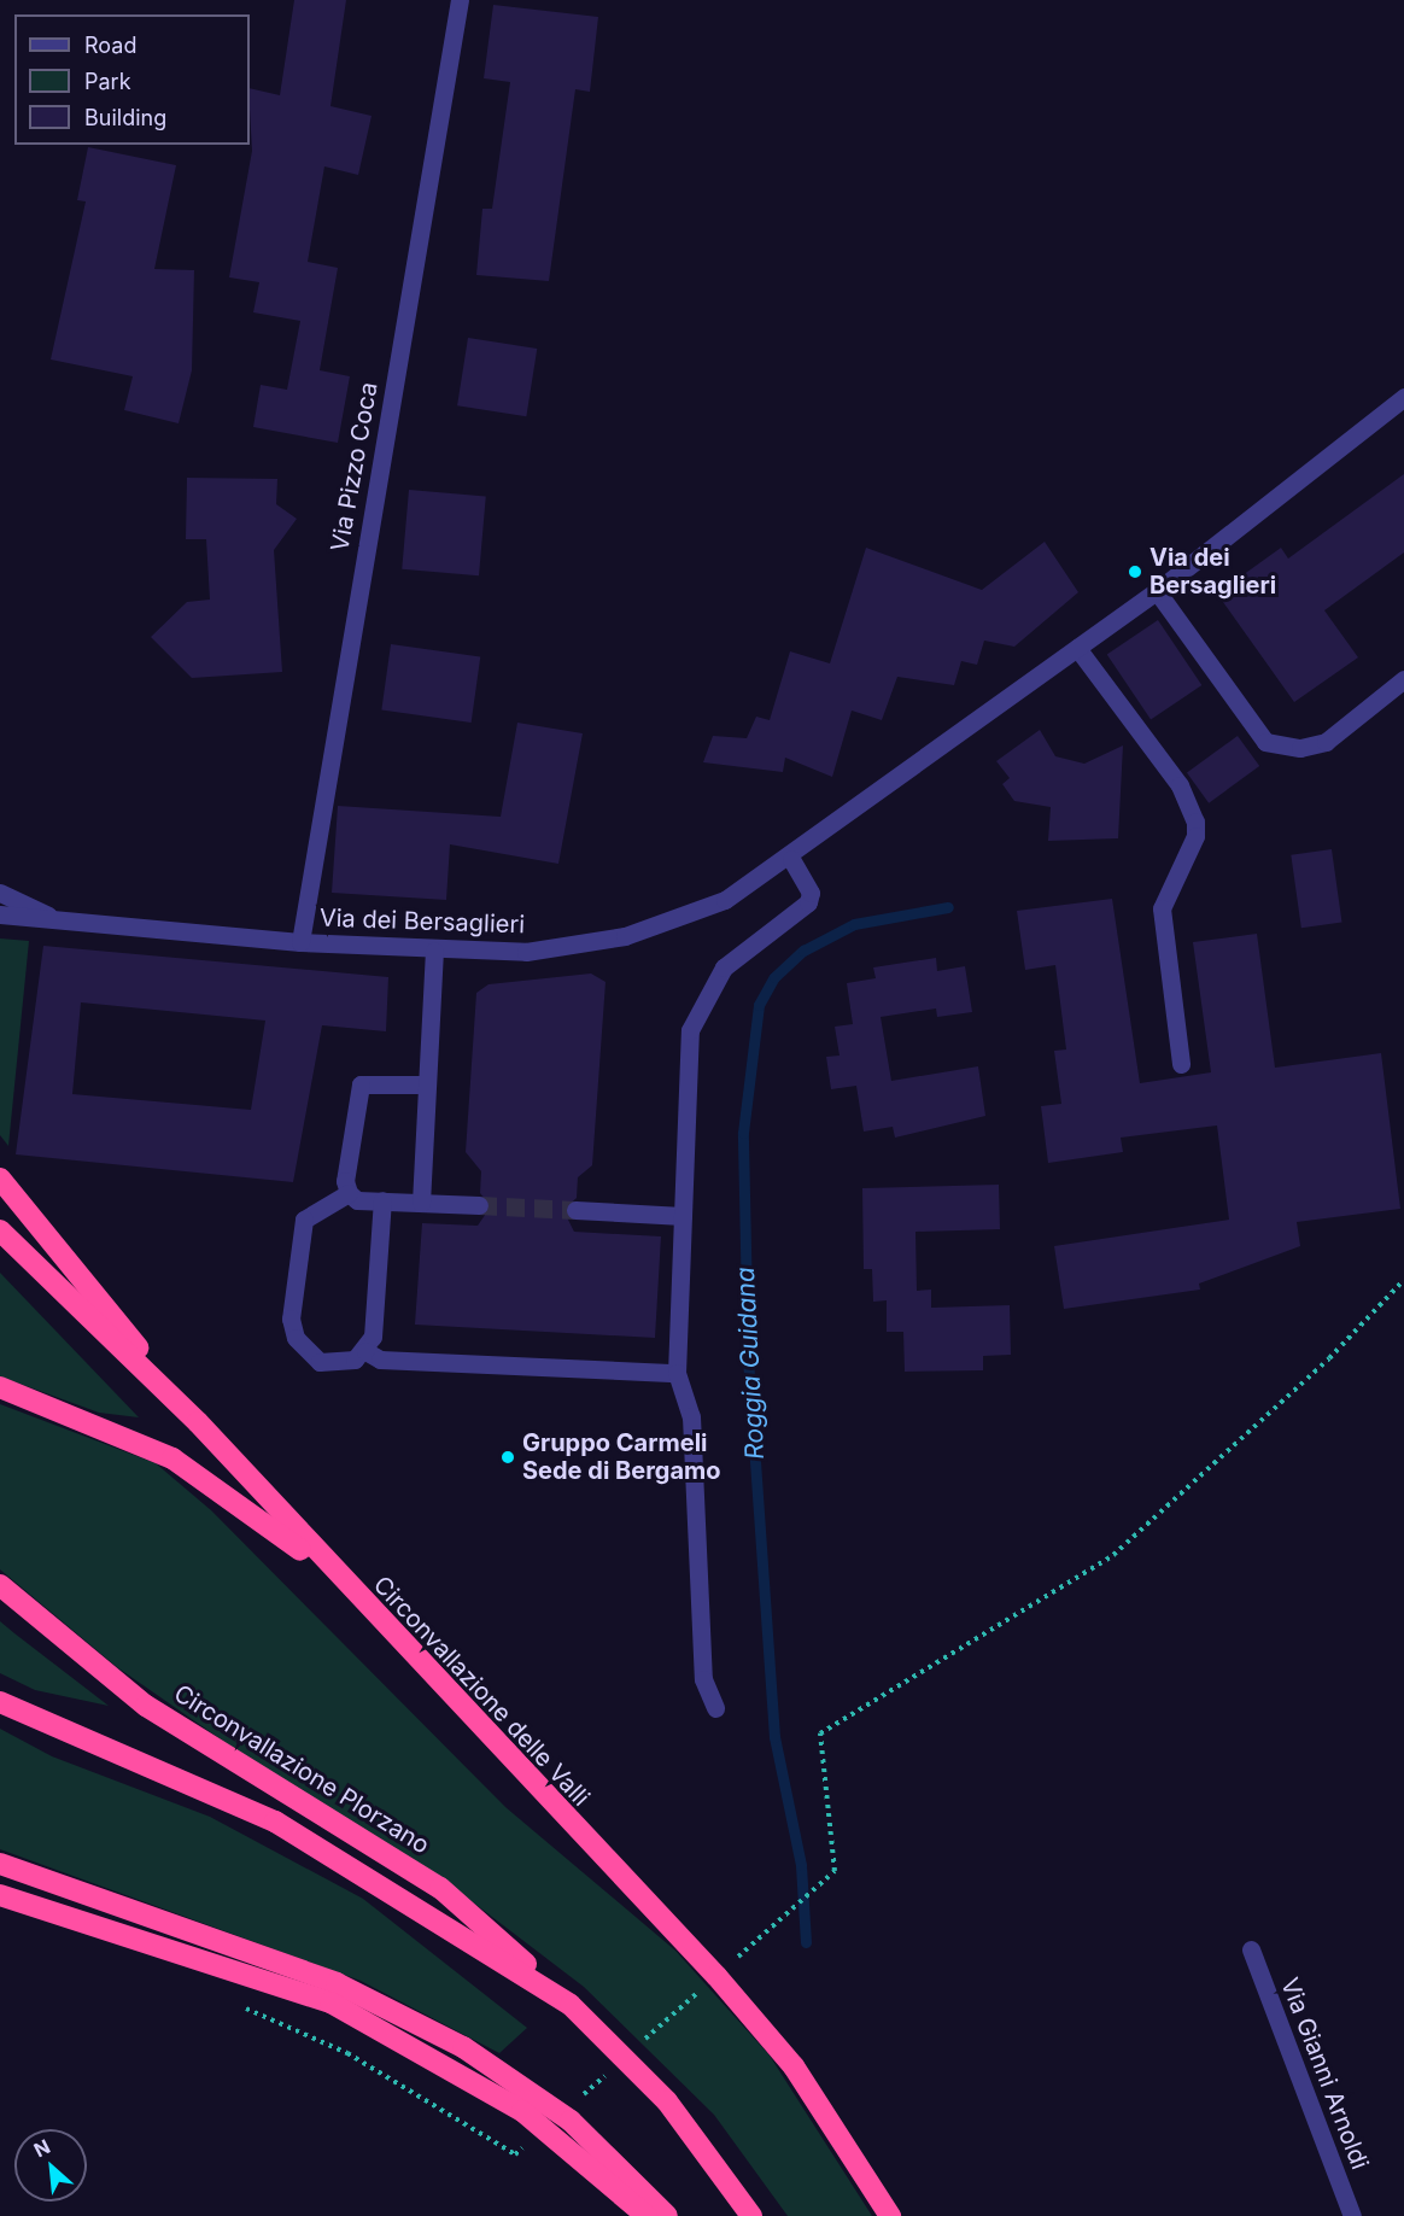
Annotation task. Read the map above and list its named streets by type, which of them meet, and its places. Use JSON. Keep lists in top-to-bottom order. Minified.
{"streets":{"highway":["Circonvallazione delle Valli","Circonvallazione Plorzano"],"street":["Via Pizzo Coca","Via dei Bersaglieri","Via Gianni Arnoldi"]},"crossings":[["Via Pizzo Coca","Via dei Bersaglieri"]],"water":["Roggia Guidana"],"places":["Via dei Bersaglieri","Gruppo Carmeli Sede di Bergamo"],"legend":["Road","Park","Building"],"north":"top left"}
